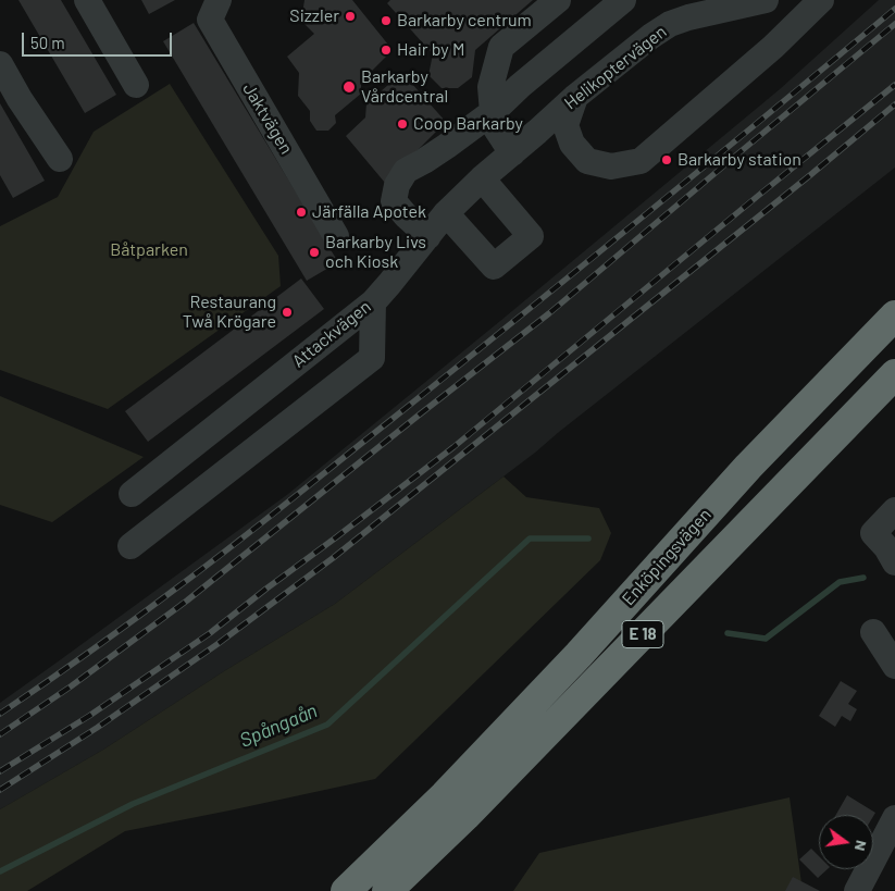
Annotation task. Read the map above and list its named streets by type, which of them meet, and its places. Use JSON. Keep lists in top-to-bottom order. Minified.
{"streets":{"highway":["Enköpingsvägen","E 18"],"street":["Helikoptervägen","Jaktvägen","Attackvägen"]},"crossings":[["Helikoptervägen","Attackvägen"]],"water":["Spångaån"],"parks":["Båtparken"],"places":["Sizzler","Barkarby centrum","Hair by M","Barkarby Vårdcentral","Coop Barkarby","Barkarby station","Järfälla Apotek","Barkarby Livs och Kiosk","Restaurang Twå Krögare"],"scale_bar":"50 m","north":"right"}
